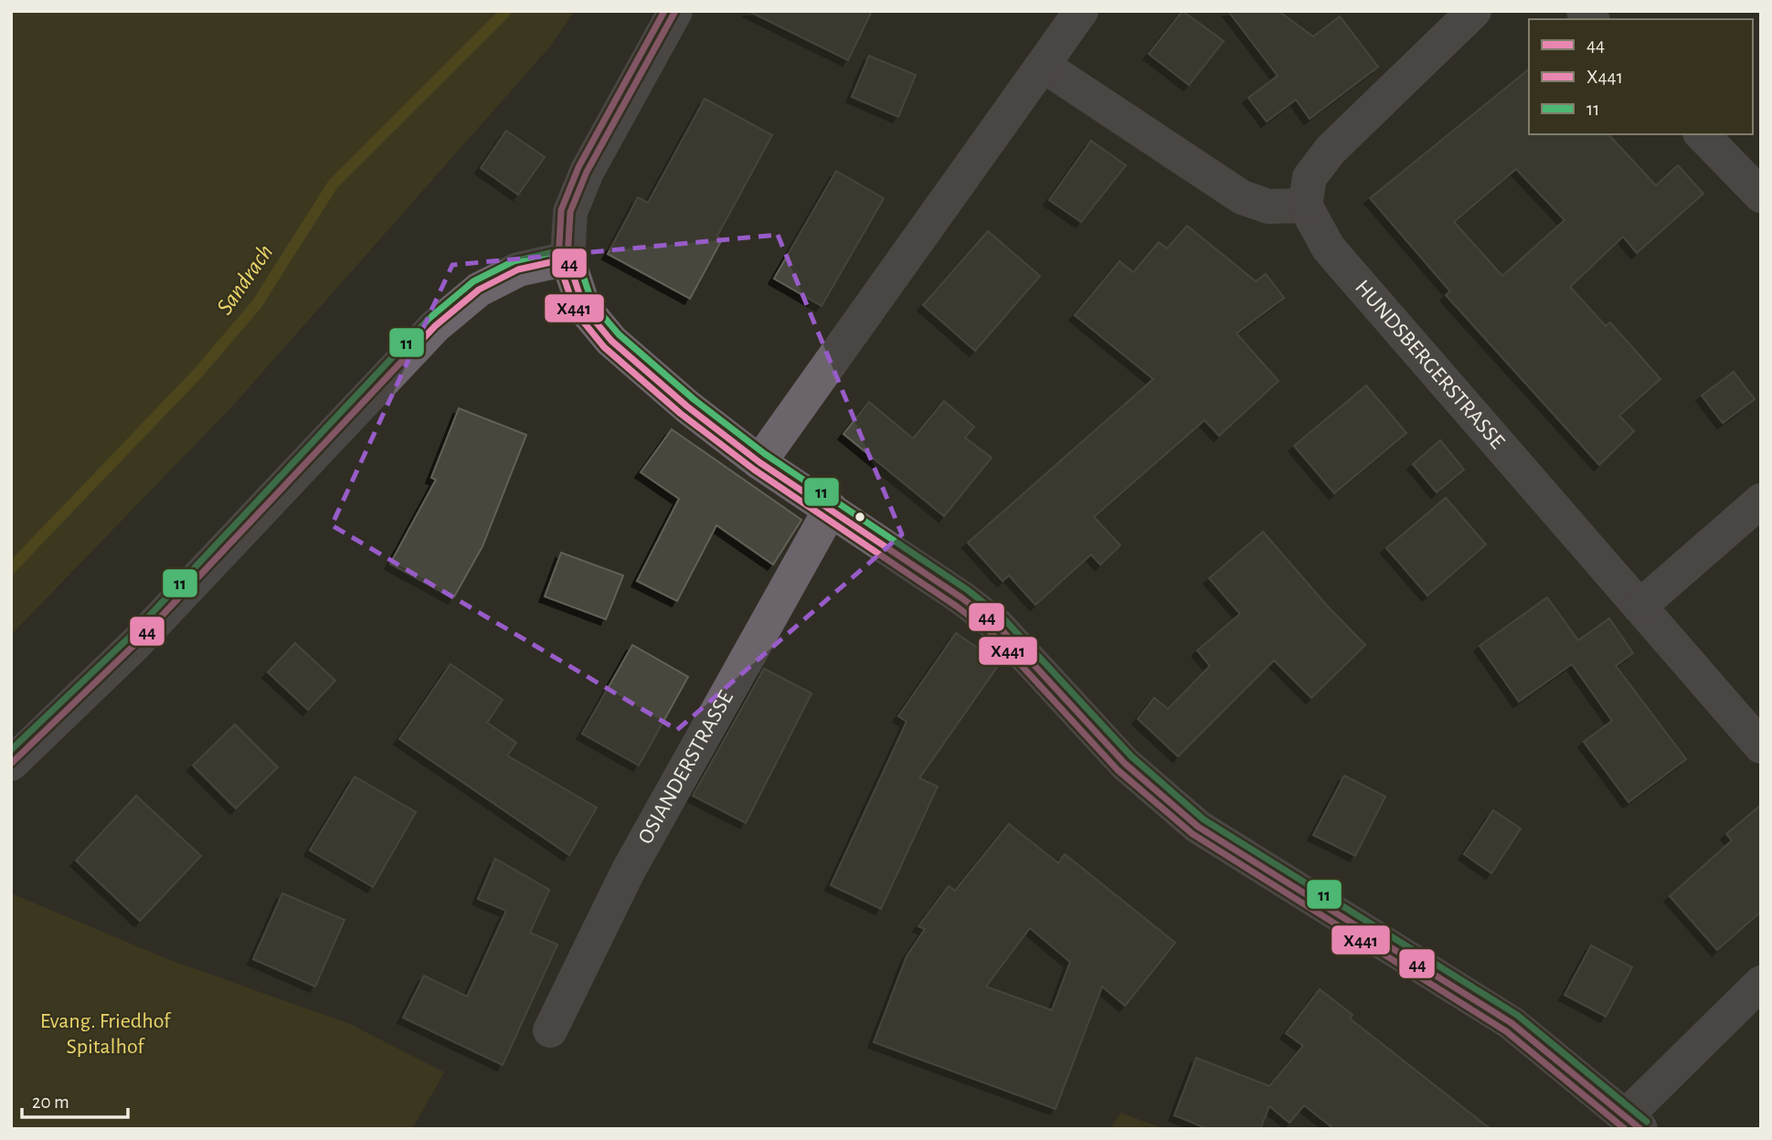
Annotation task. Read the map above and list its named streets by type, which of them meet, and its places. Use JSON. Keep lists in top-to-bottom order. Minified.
{"streets":{"street":["HUNDSBERGERSTRASSE","OSIANDERSTRASSE"]},"water":["Sandrach"],"parks":["Evang. Friedhof Spitalhof"],"lines":["transit line 44","transit line X441","transit line 11"],"legend":["44","X441","11"],"scale_bar":"20 m"}
